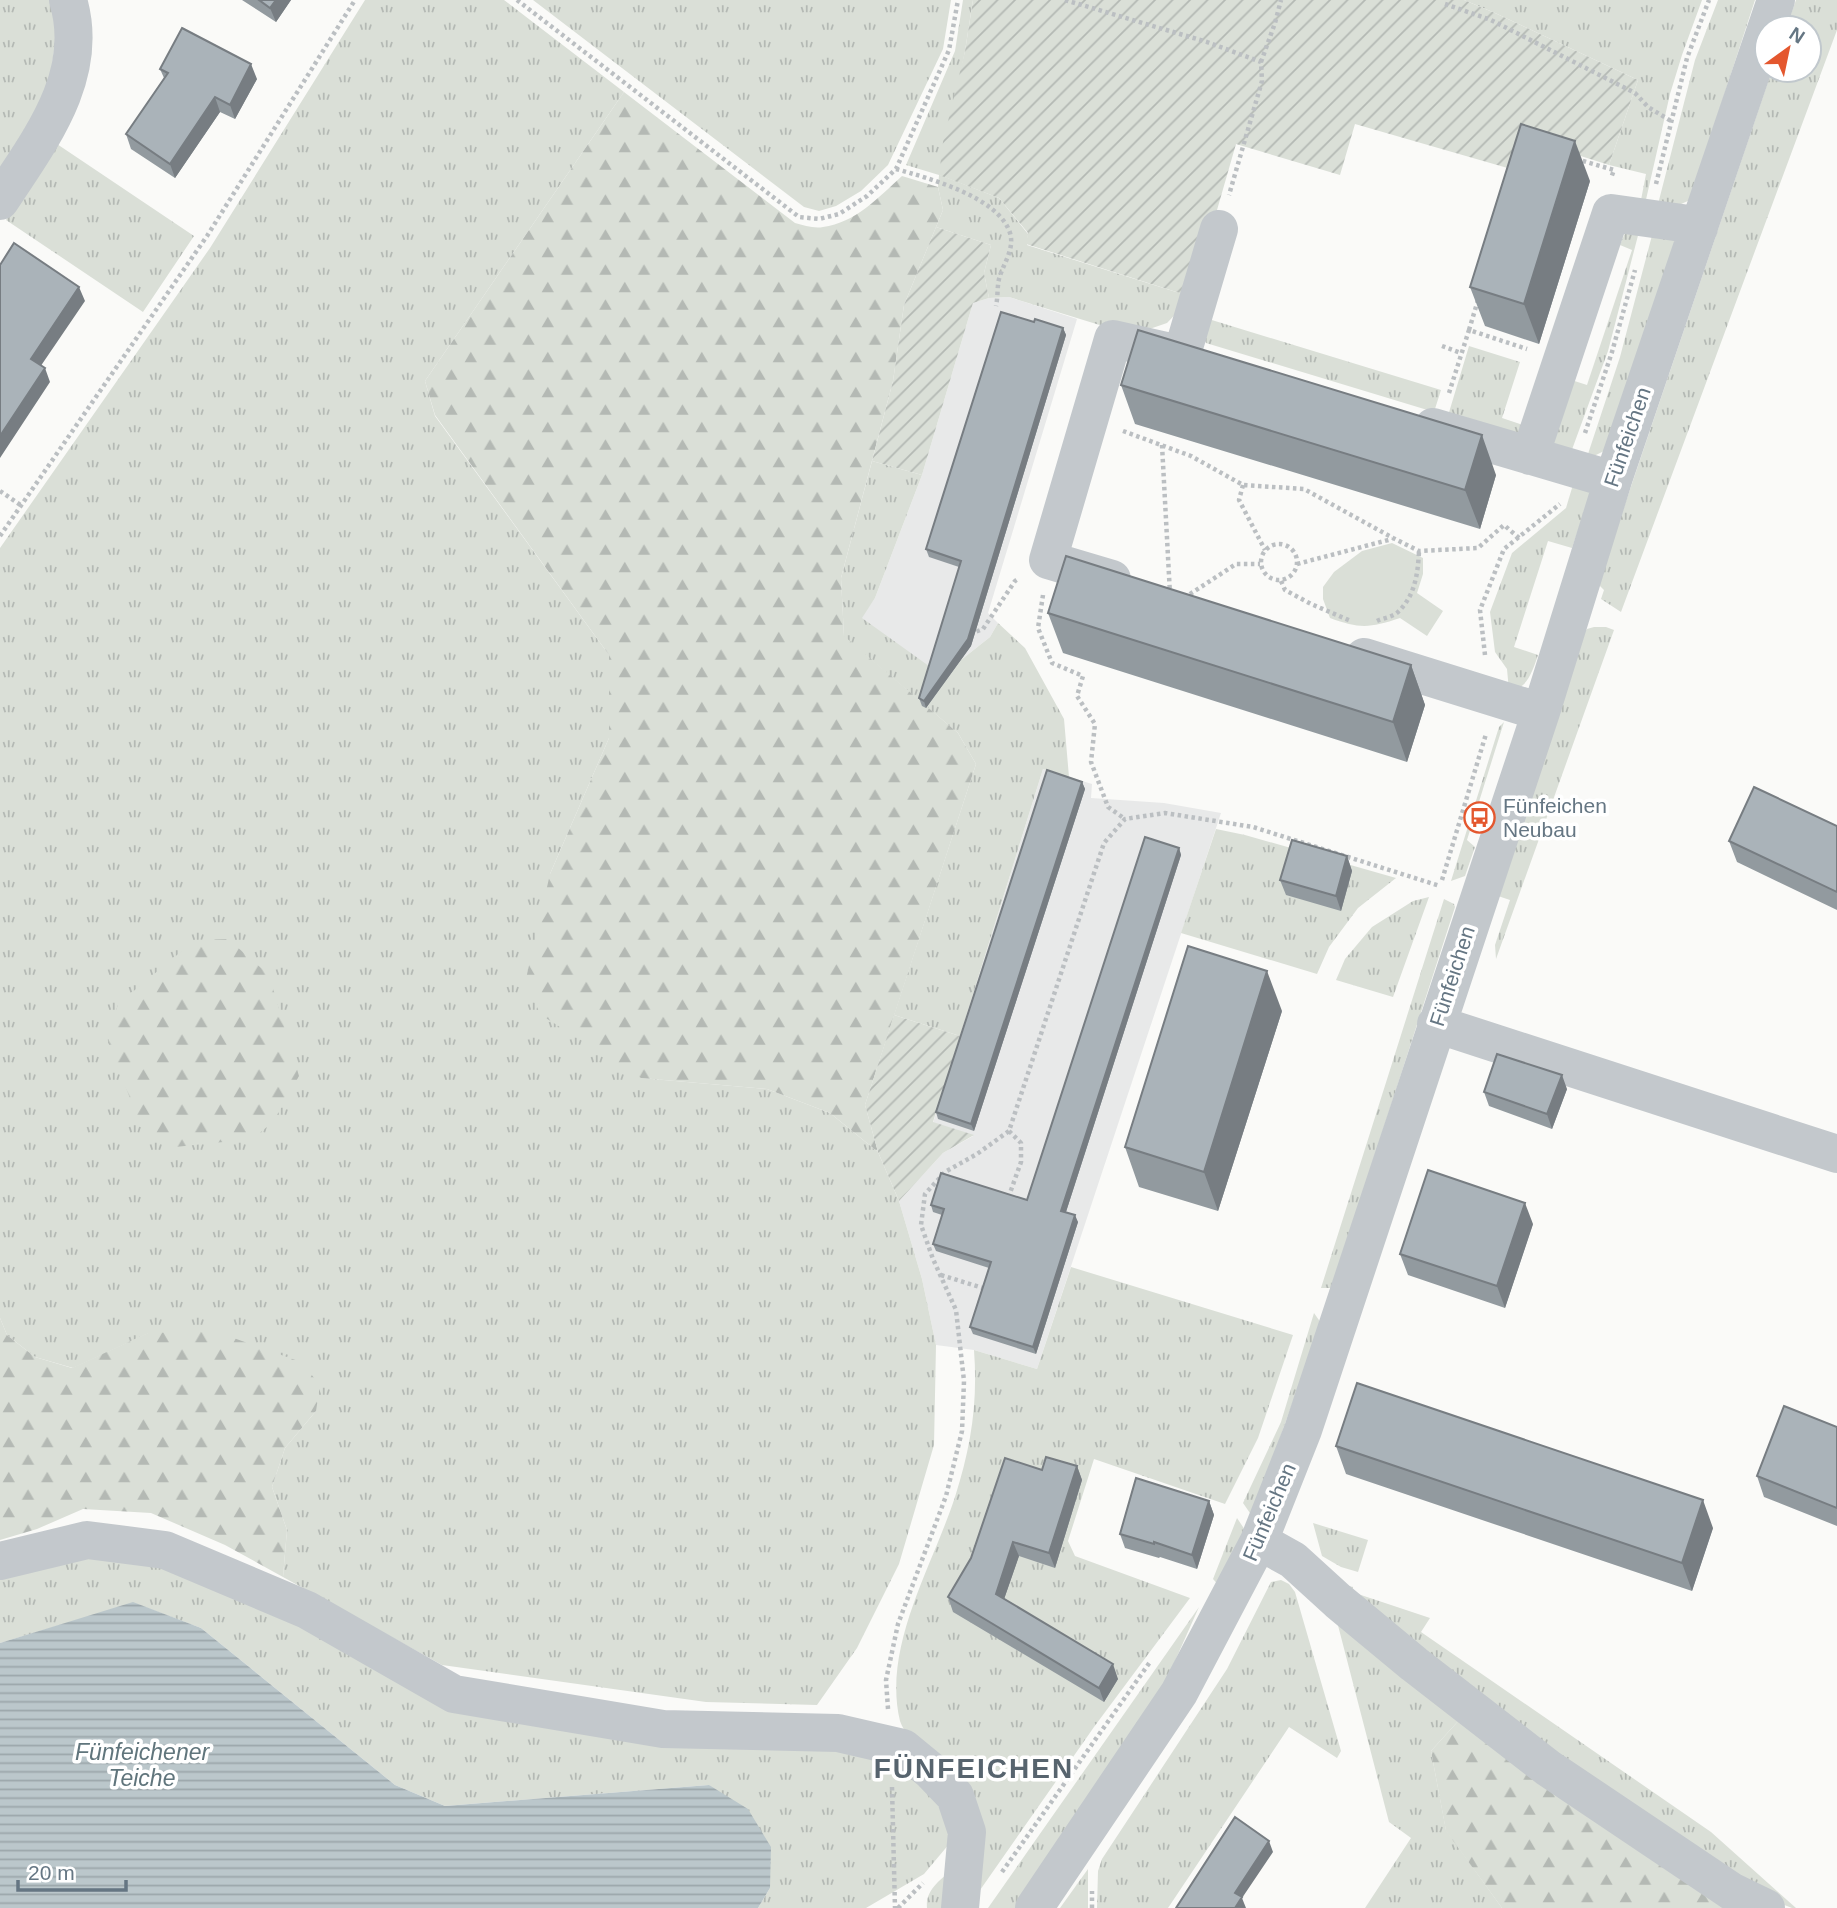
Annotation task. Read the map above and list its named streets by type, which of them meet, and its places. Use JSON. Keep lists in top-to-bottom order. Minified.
{"streets":{"street":["Fünfeichen"]},"districts":["FÜNFEICHEN"],"water":["Fünfeichener Teiche"],"places":{"bus stop":["Fünfeichen Neubau"]},"scale_bar":"20 m","north":"top right"}
